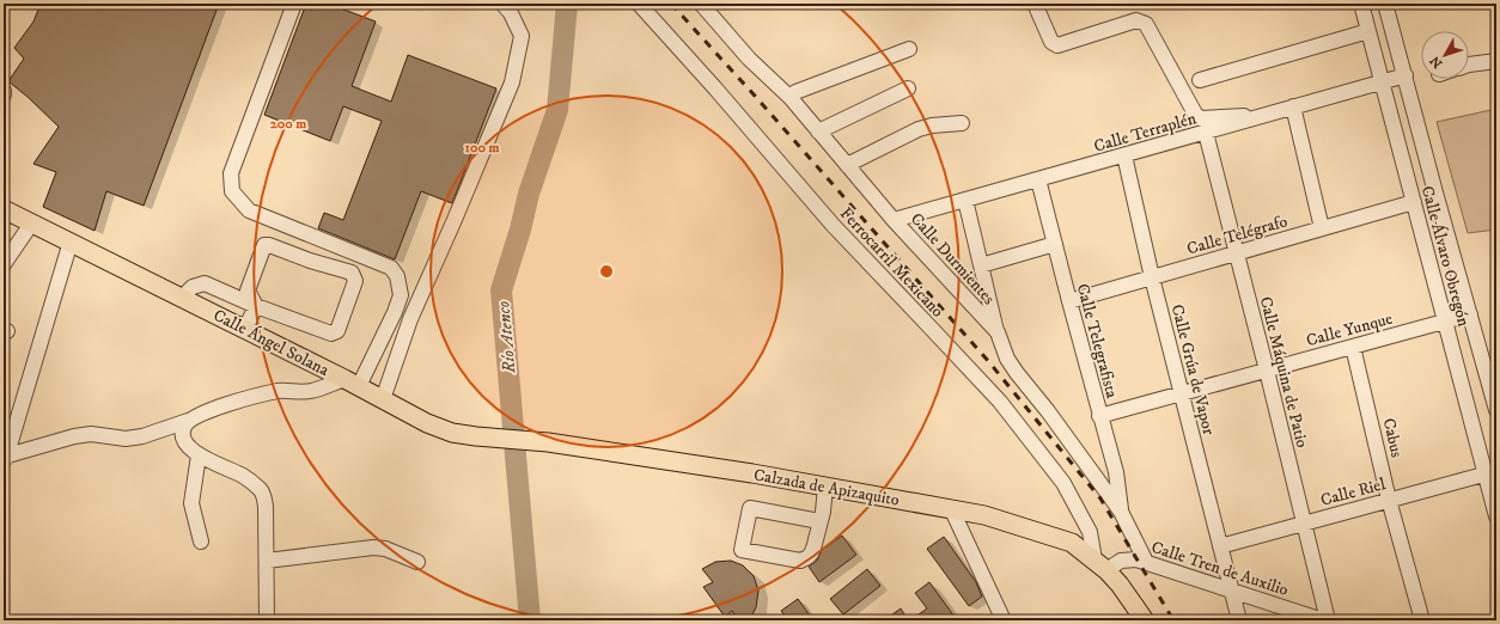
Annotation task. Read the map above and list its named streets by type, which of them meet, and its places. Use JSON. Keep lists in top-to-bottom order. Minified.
{"streets":{"main road":["Calle Ángel Solana","Calzada de Apizaquito"],"street":["Calle Terraplén","Calle Telégrafo","Calle Álvaro Obregón","Calle Durmientes","Ferrocarril Mexicano","Calle Yunque","Calle Telegrafista","Calle Grúa de Vapor","Calle Máquina de Patio","Cabus","Calle Riel","Calle Tren de Auxilio"]},"crossings":[["Calle Terraplén","Calle Álvaro Obregón"],["Calle Terraplén","Calle Durmientes"],["Calle Terraplén","Calle Telegrafista"],["Calle Terraplén","Calle Grúa de Vapor"],["Calle Terraplén","Calle Máquina de Patio"],["Calle Telégrafo","Calle Álvaro Obregón"],["Calle Telégrafo","Calle Telegrafista"],["Calle Telégrafo","Calle Grúa de Vapor"],["Calle Telégrafo","Calle Máquina de Patio"],["Calle Álvaro Obregón","Calle Yunque"],["Calle Álvaro Obregón","Calle Riel"],["Calle Durmientes","Calle Telegrafista"],["Calle Durmientes","Calle Tren de Auxilio"],["Ferrocarril Mexicano","Calzada de Apizaquito"],["Ferrocarril Mexicano","Calle Tren de Auxilio"],["Calle Yunque","Calle Telegrafista"],["Calle Yunque","Calle Grúa de Vapor"],["Calle Yunque","Calle Máquina de Patio"],["Calle Yunque","Cabus"],["Calle Ángel Solana","Calzada de Apizaquito"],["Calle Grúa de Vapor","Calle Riel"],["Calle Grúa de Vapor","Calle Tren de Auxilio"],["Calle Máquina de Patio","Calle Riel"],["Cabus","Calle Riel"],["Calzada de Apizaquito","Calle Tren de Auxilio"]],"water":["Río Atenco"],"north":"bottom left","rings":["200 m","100 m"]}
